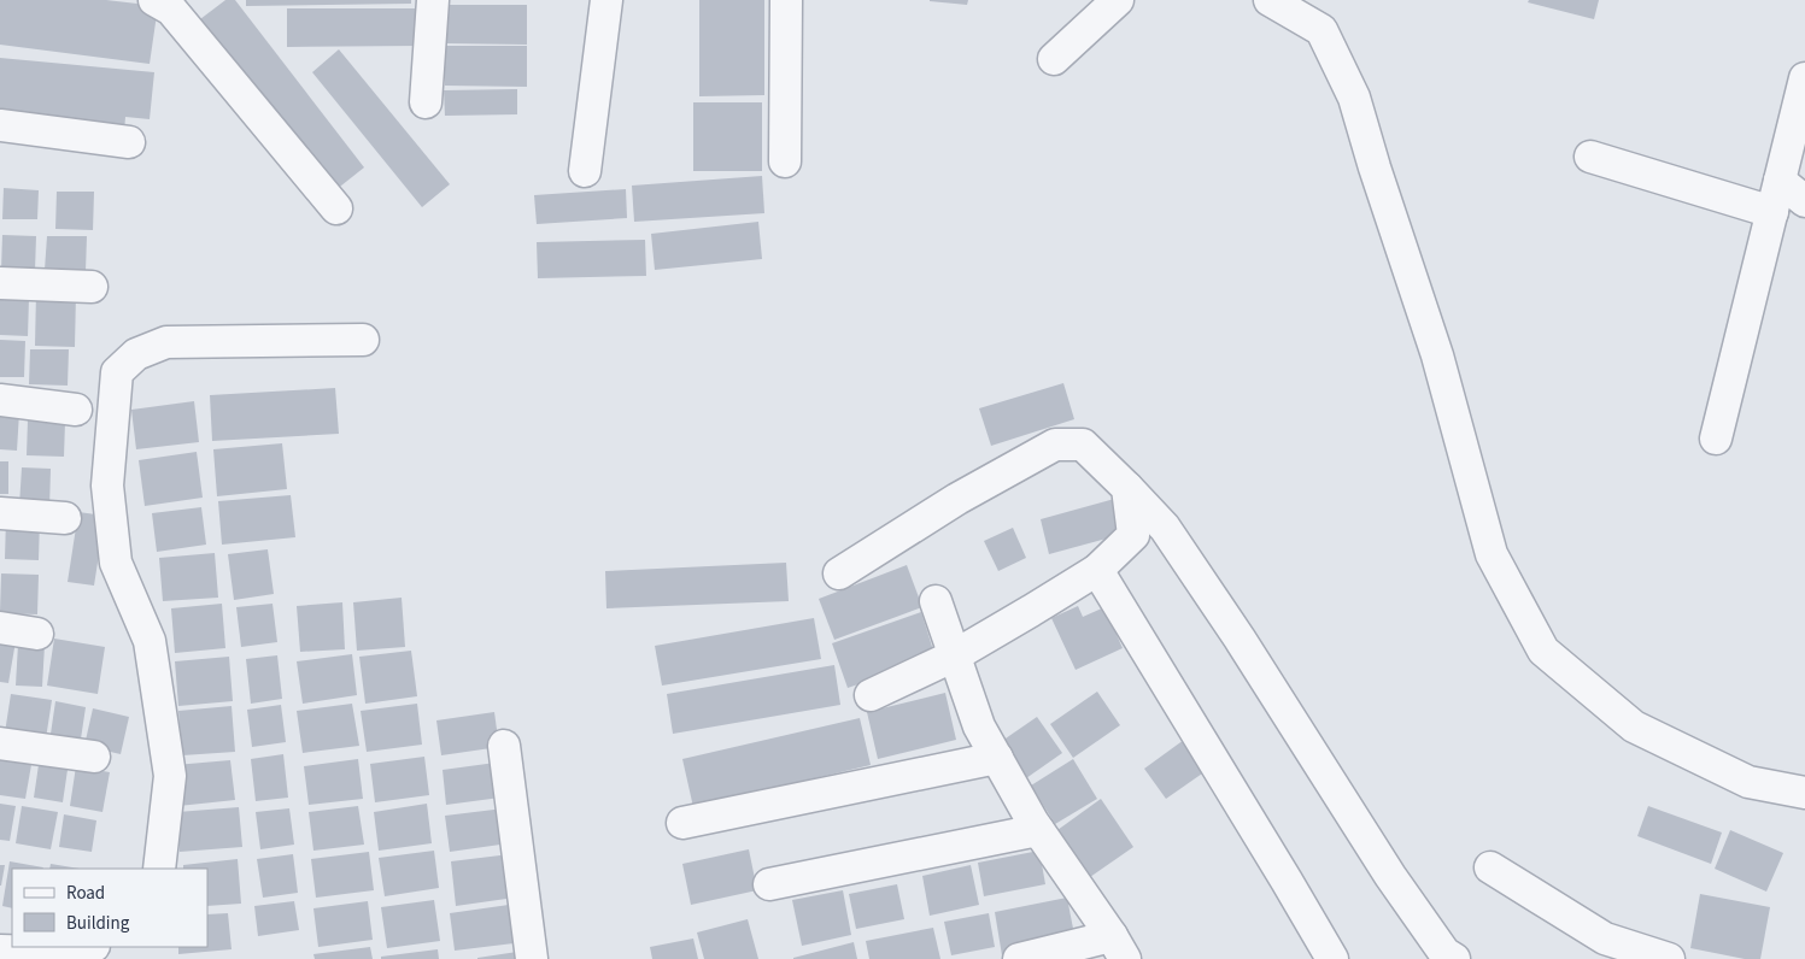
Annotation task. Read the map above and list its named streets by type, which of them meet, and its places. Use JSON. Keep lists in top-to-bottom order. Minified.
{"legend":["Road","Building"]}
